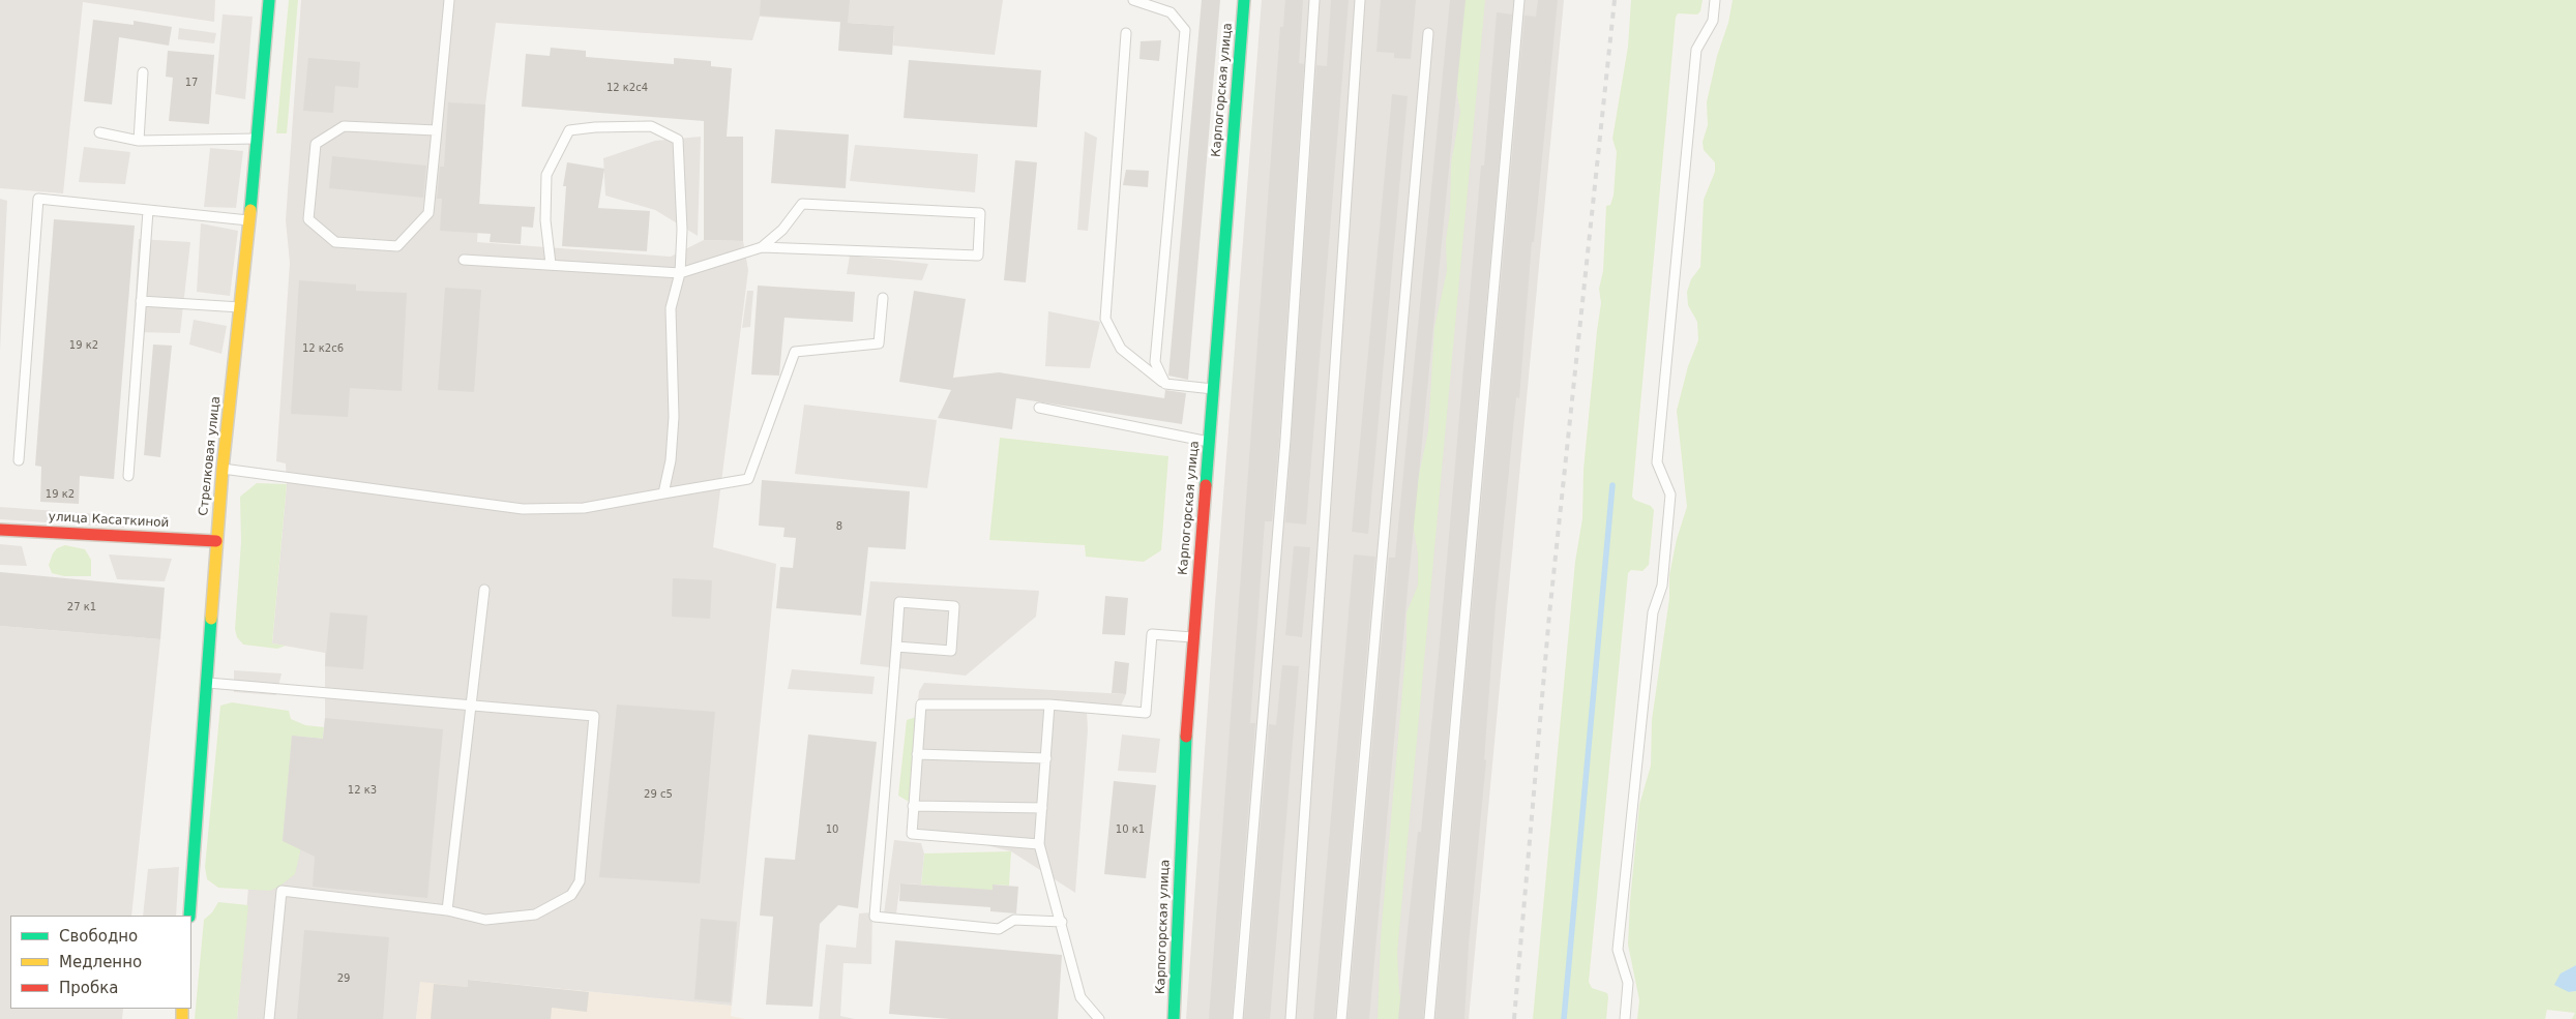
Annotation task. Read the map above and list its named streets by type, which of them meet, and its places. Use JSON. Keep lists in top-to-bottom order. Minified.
{"streets":{"street":["Карпогорская улица","Стрелковая улица","улица Касаткиной"]},"crossings":[["Стрелковая улица","улица Касаткиной"]],"house_numbers":["17","12 к2с4","19 к2","12 к2с6","19 к2","8","27 к1","12 к3","29 с5","10","10 к1","29"],"legend":["Свободно","Медленно","Пробка"]}
